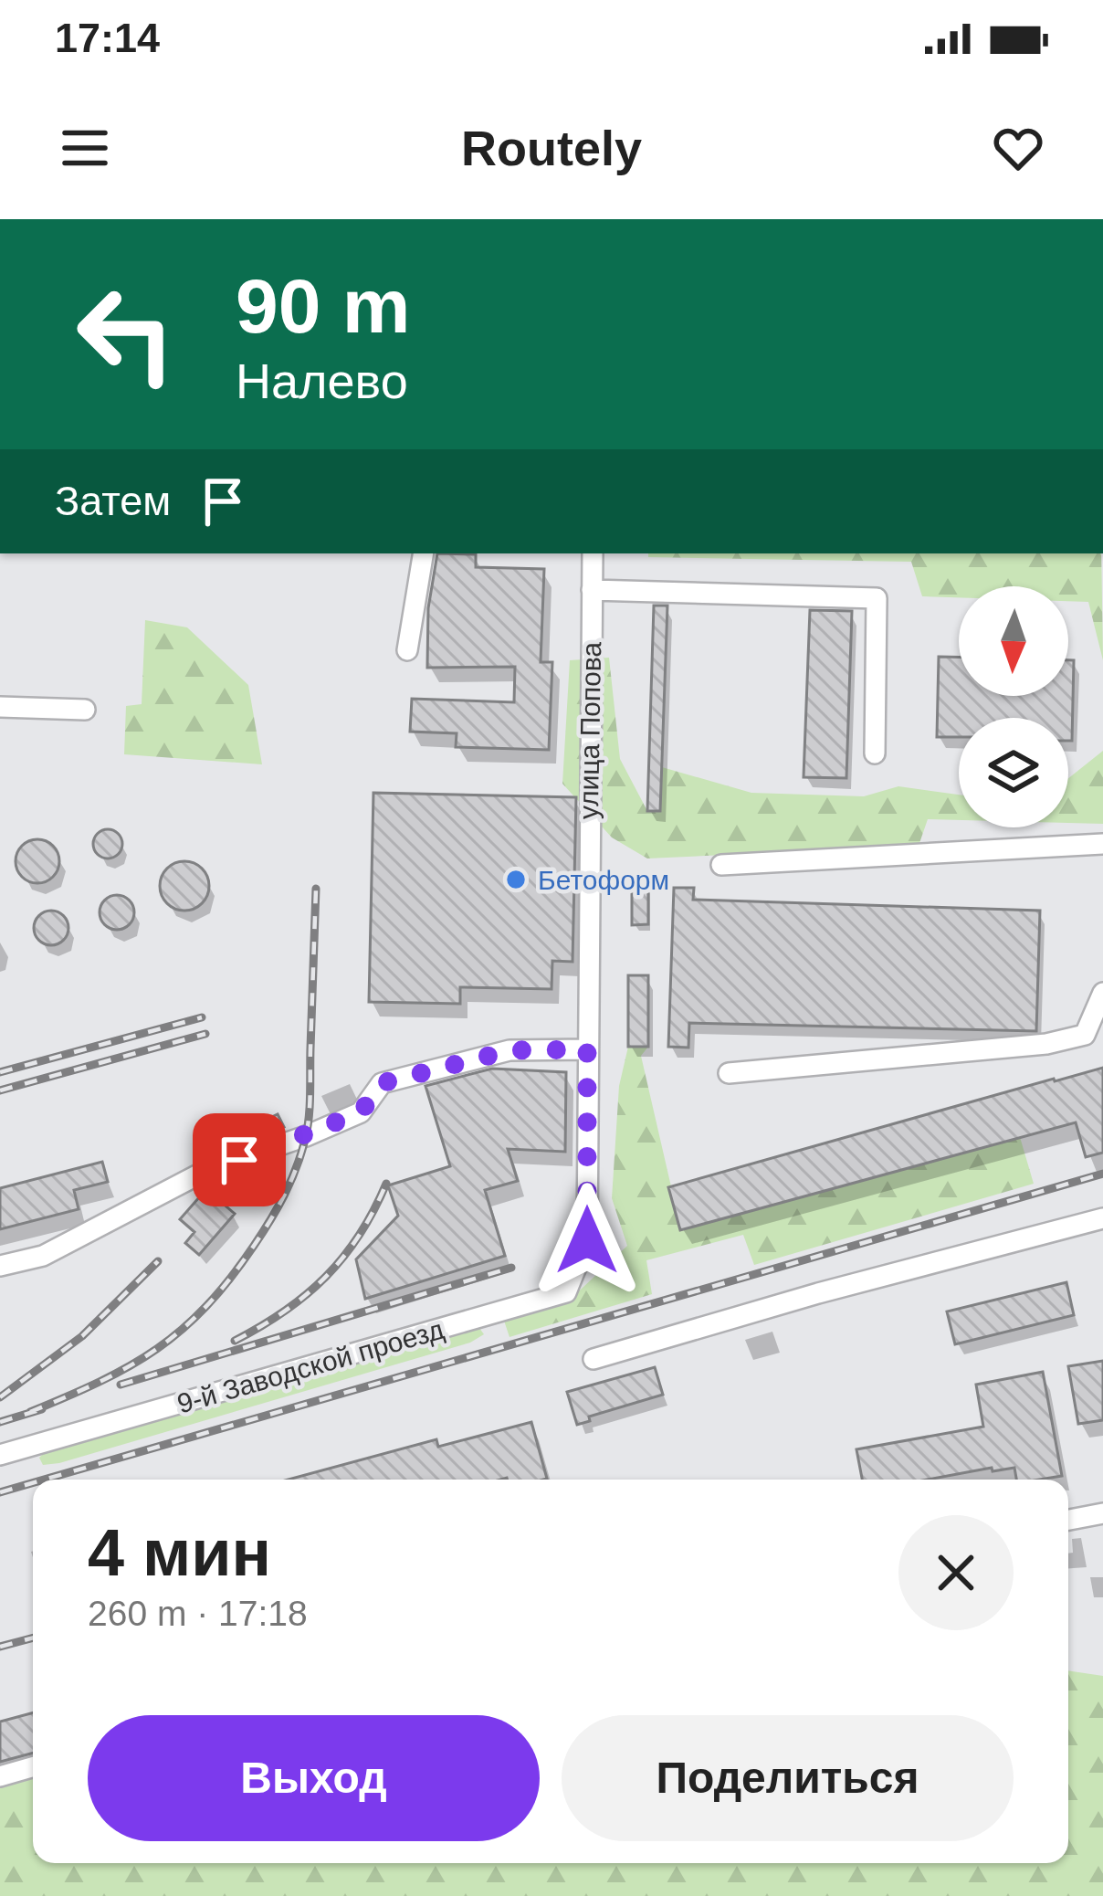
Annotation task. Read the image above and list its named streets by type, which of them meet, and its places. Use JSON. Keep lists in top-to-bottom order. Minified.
{"streets":{"street":["улица Попова","9-й Заводской проезд"]},"crossings":[["улица Попова","9-й Заводской проезд"]],"places":["Бетоформ"],"north":"bottom","page":{"status":"17:14","header":"Routely","turn":["90 m","Налево"],"then":"Затем","heading":["4 мин","260 m · 17:18"],"buttons":["Выход","Поделиться"]}}
